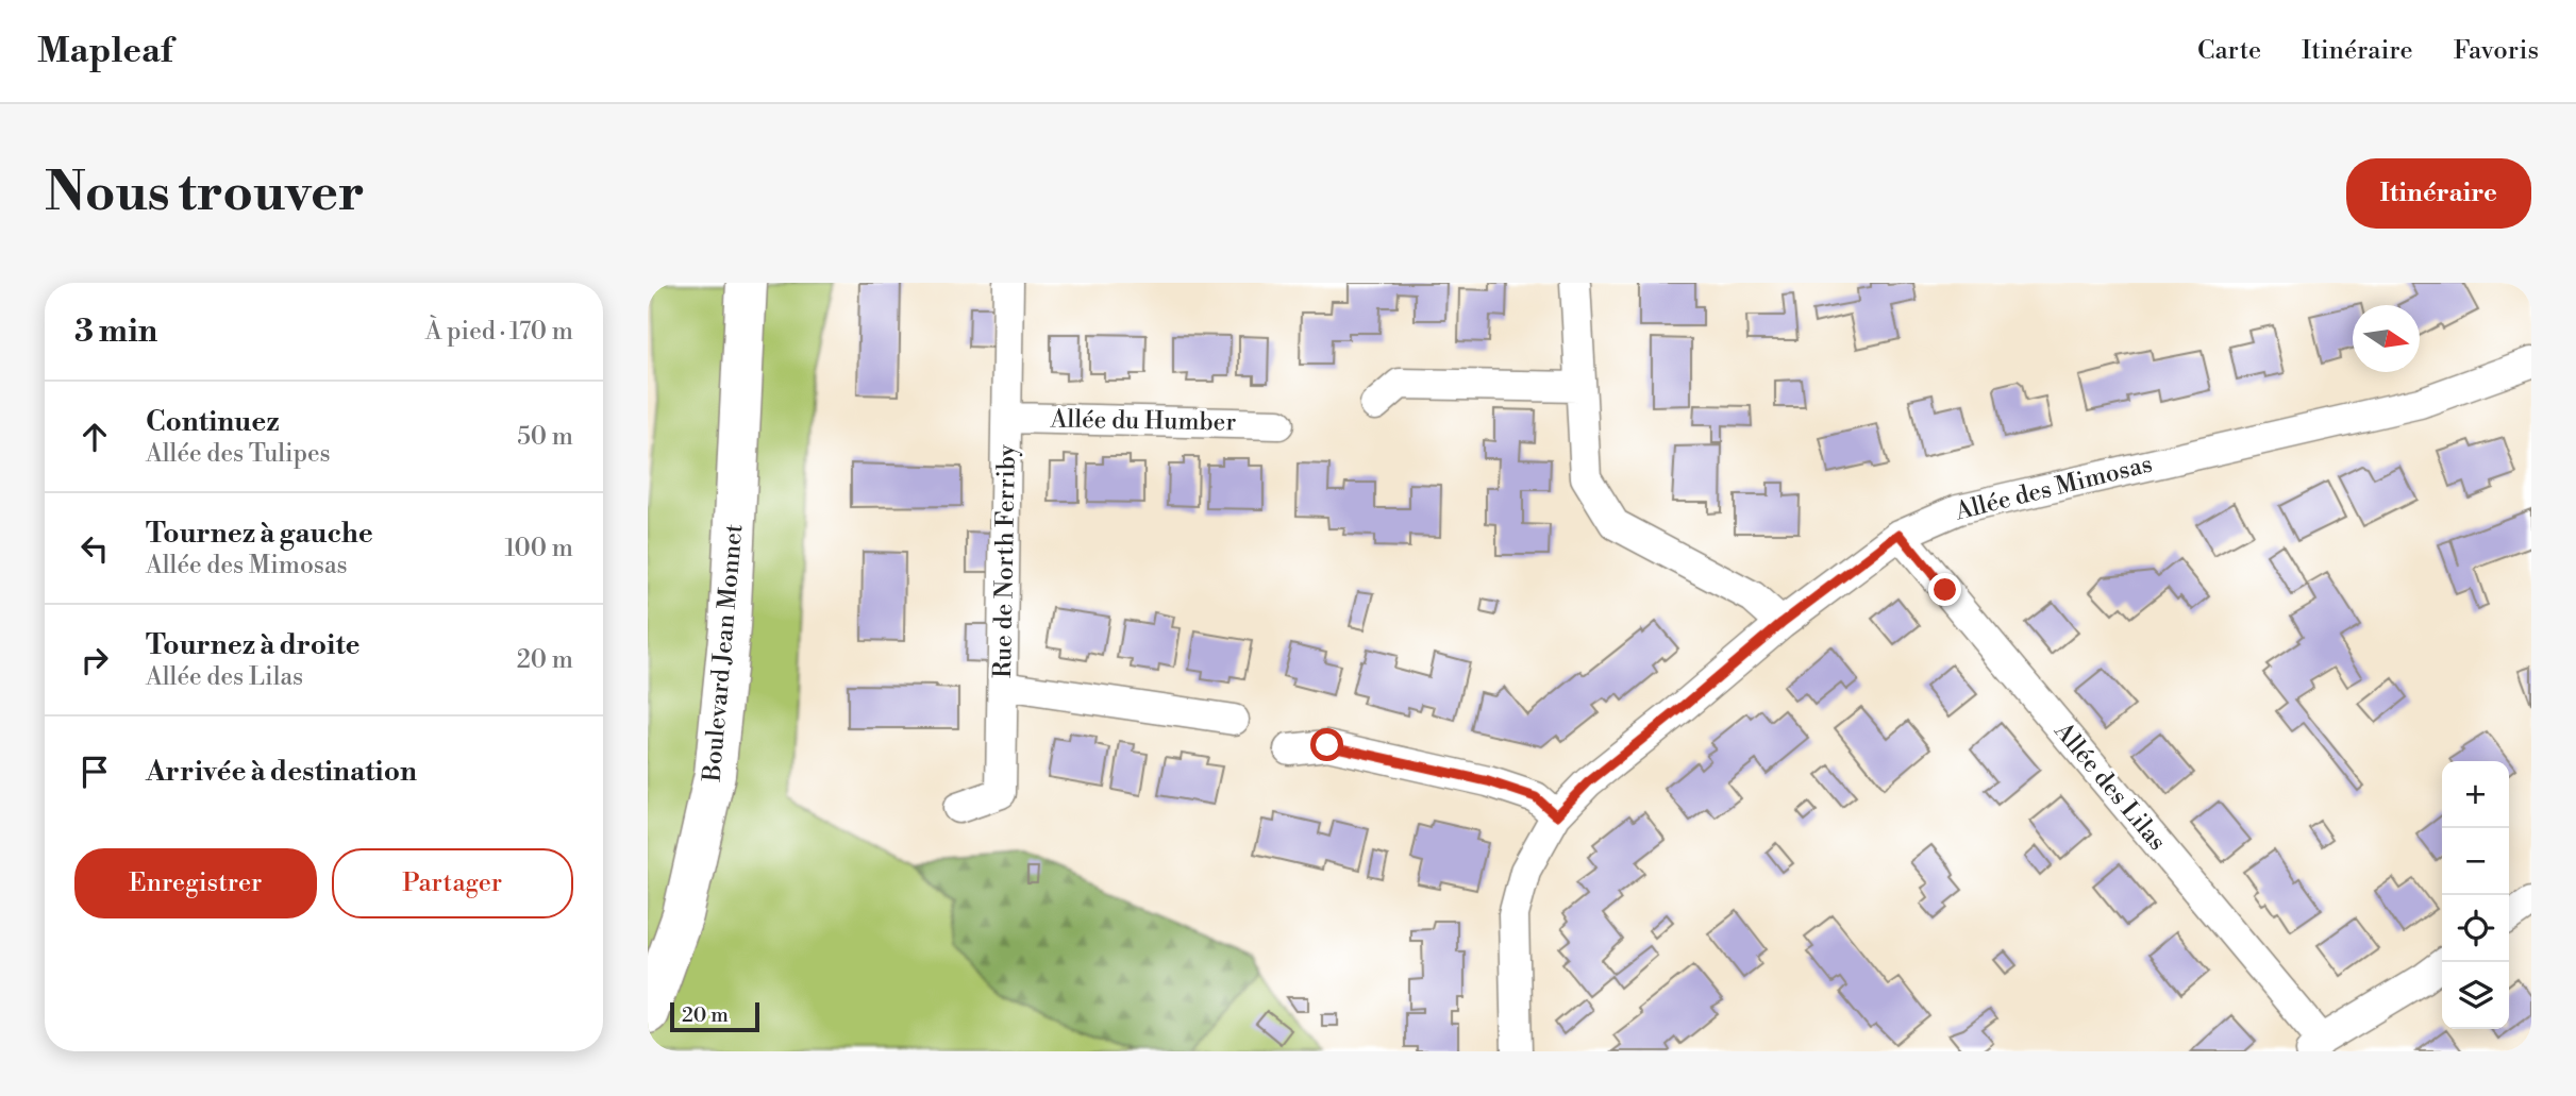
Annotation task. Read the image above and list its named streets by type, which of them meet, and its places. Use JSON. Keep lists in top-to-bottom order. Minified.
{"streets":{"street":["Allée du Humber","Allée des Mimosas","Rue de North Ferriby","Boulevard Jean Monnet","Allée des Lilas"]},"crossings":[["Allée du Humber","Rue de North Ferriby"],["Allée des Mimosas","Allée des Lilas"]],"scale_bar":"20 m","north":"right","page":{"header":"Mapleaf","nav":["Carte","Itinéraire","Favoris"],"buttons":["Itinéraire",["Enregistrer","Partager"]],"title":"Nous trouver","heading":["3 min","À pied · 170 m"],"list":[["Continuez","Allée des Tulipes","50 m"],["Tournez à gauche","Allée des Mimosas","100 m"],["Tournez à droite","Allée des Lilas","20 m"],"Arrivée à destination"],"map_buttons":["+","−"],"scale":"20 m"}}
